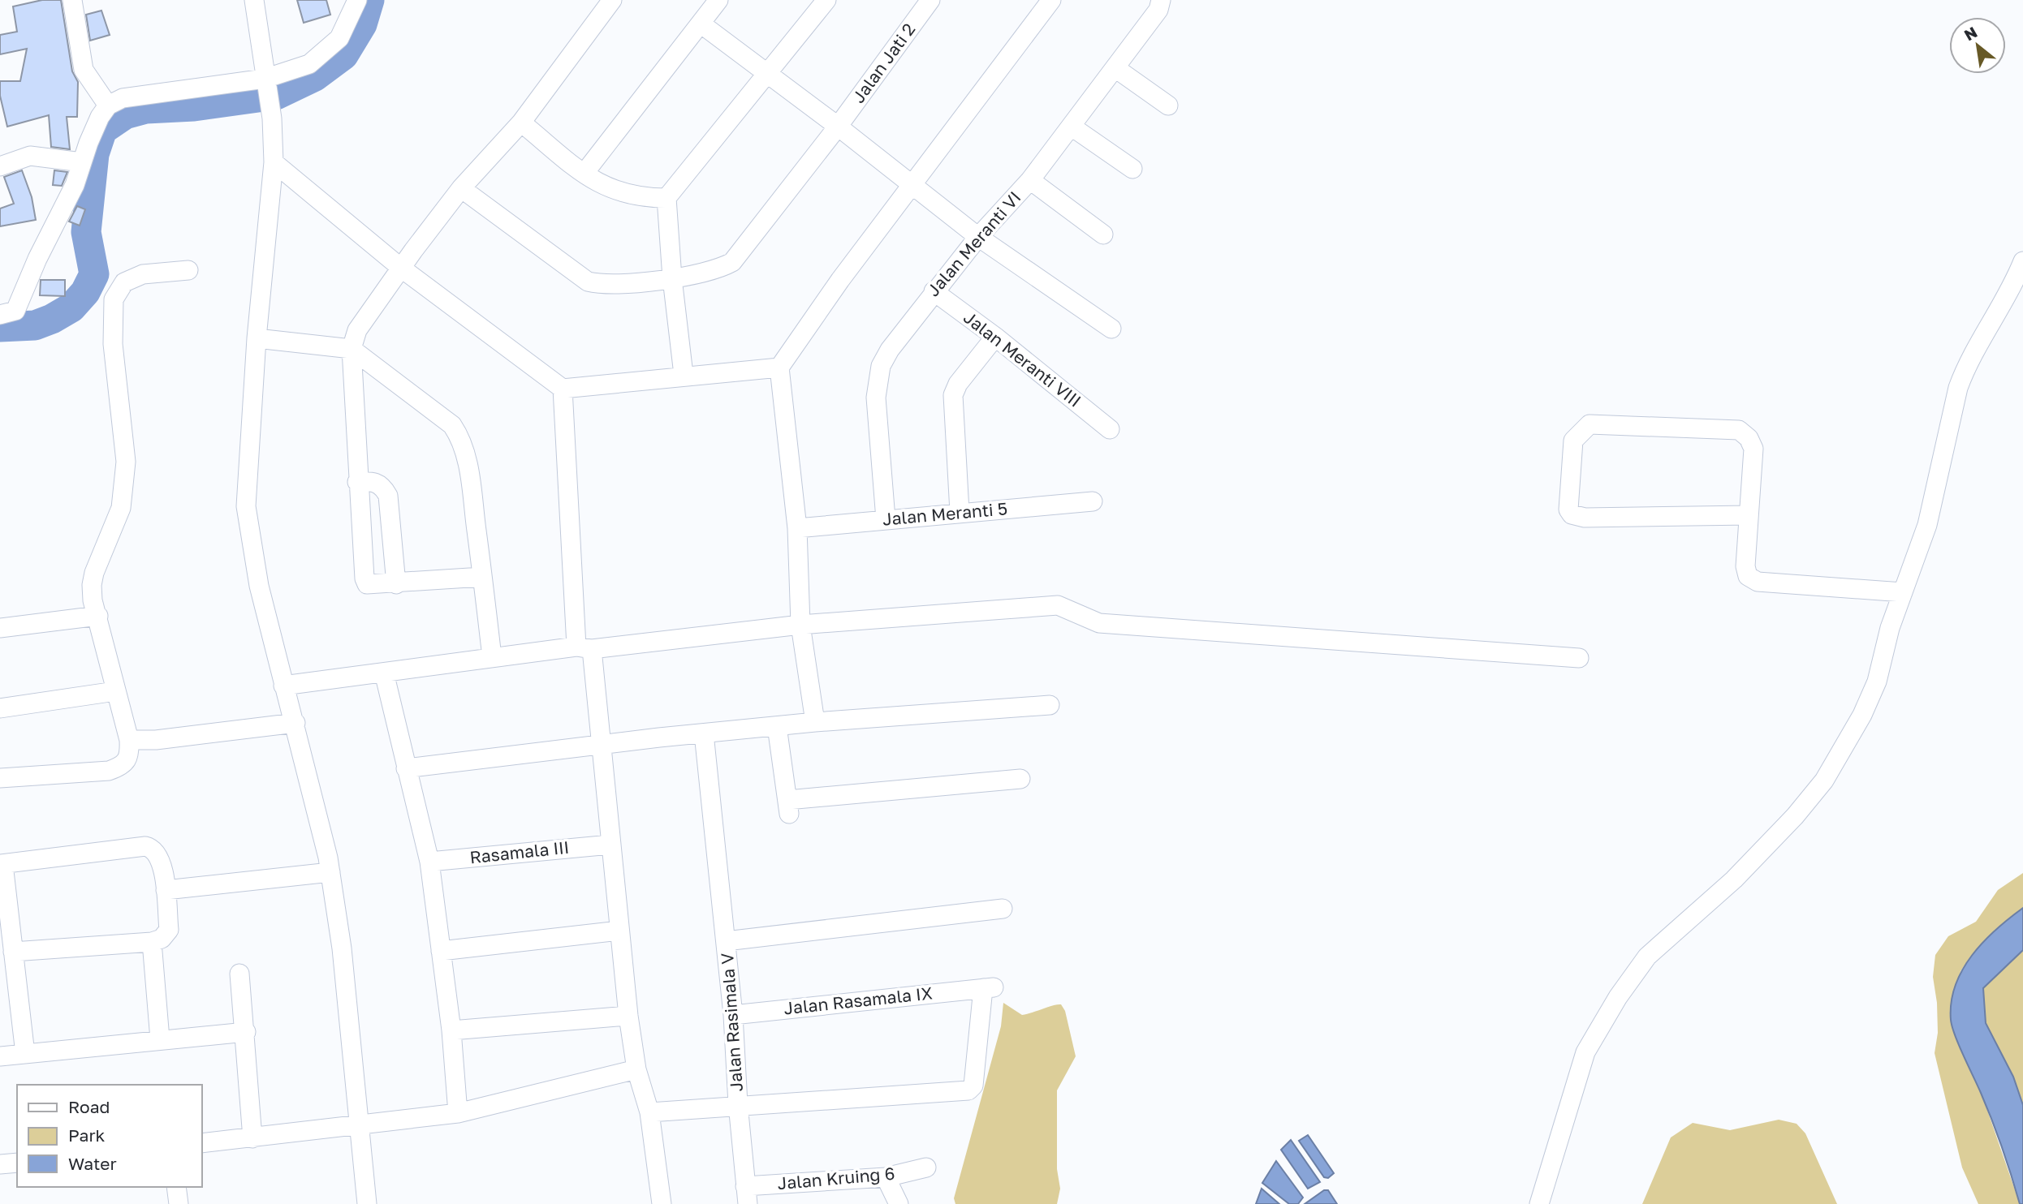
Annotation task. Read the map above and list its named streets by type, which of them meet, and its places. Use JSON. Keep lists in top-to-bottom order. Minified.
{"streets":{"street":["Jalan Jati 2","Jalan Meranti VI","Jalan Meranti VIII","Jalan Meranti 5","Rasamala III","Jalan Rasamala IX","Jalan Rasimala V","Jalan Kruing 6"]},"crossings":[["Jalan Meranti VI","Jalan Meranti VIII"],["Jalan Meranti VI","Jalan Meranti 5"],["Jalan Rasamala IX","Jalan Rasimala V"],["Jalan Rasimala V","Jalan Kruing 6"]],"legend":["Road","Park","Water"],"north":"top left"}
